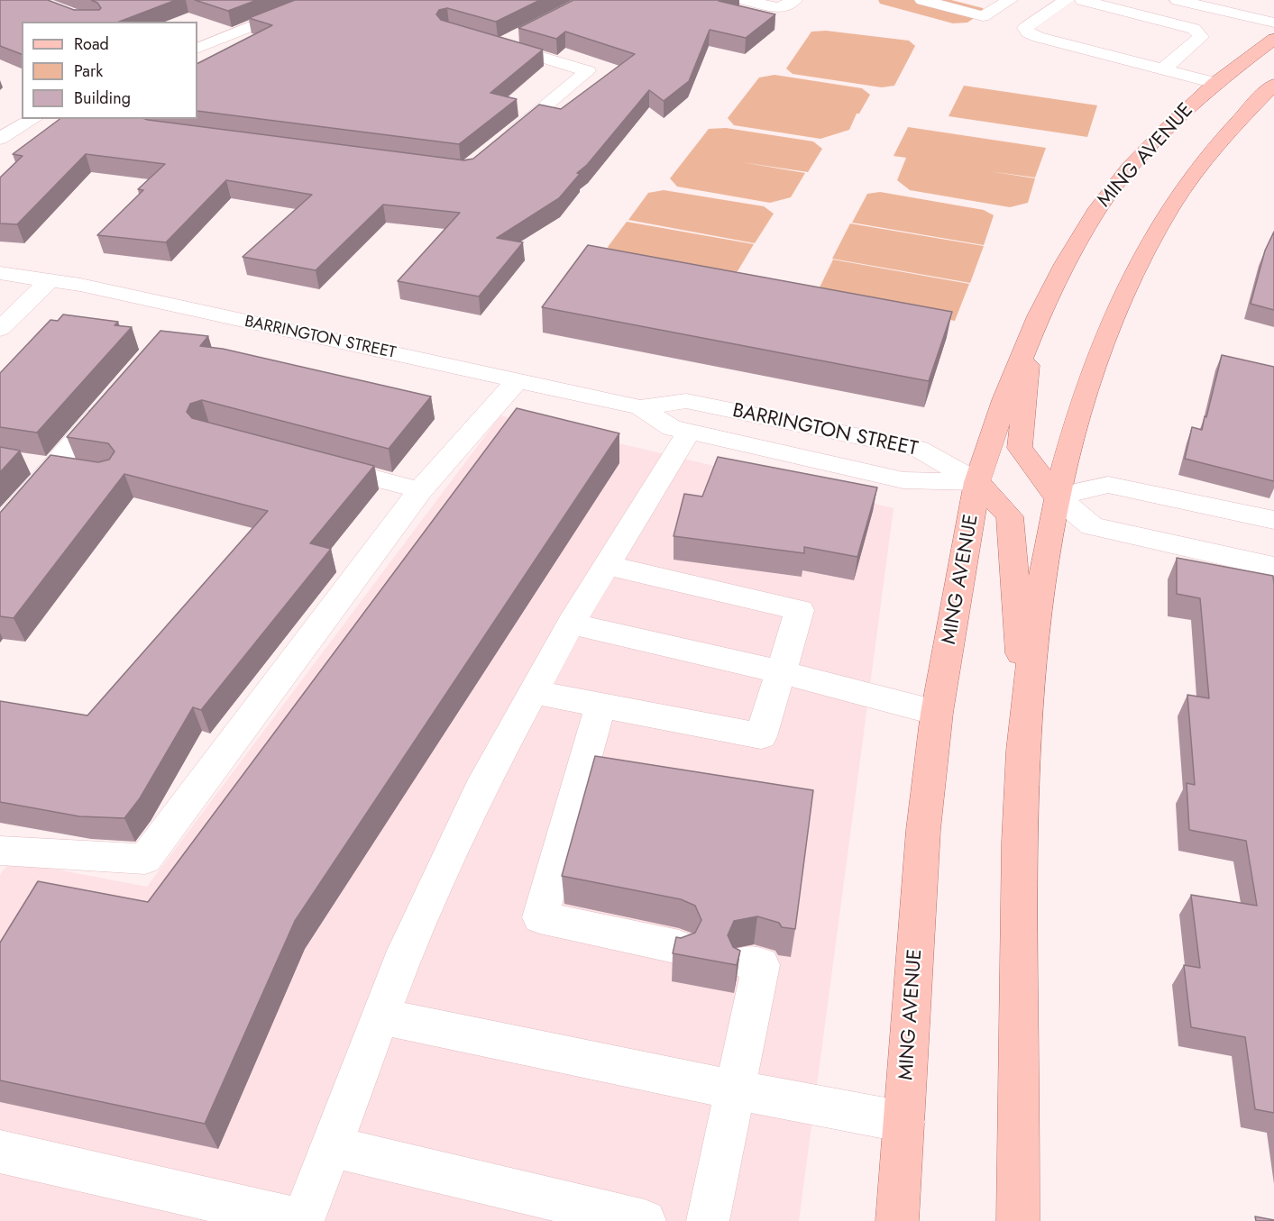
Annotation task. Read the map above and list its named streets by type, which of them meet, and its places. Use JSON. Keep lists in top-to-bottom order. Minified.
{"streets":{"main road":["MING AVENUE"],"street":["BARRINGTON STREET"]},"crossings":[["MING AVENUE","BARRINGTON STREET"]],"legend":["Road","Park","Building"]}
